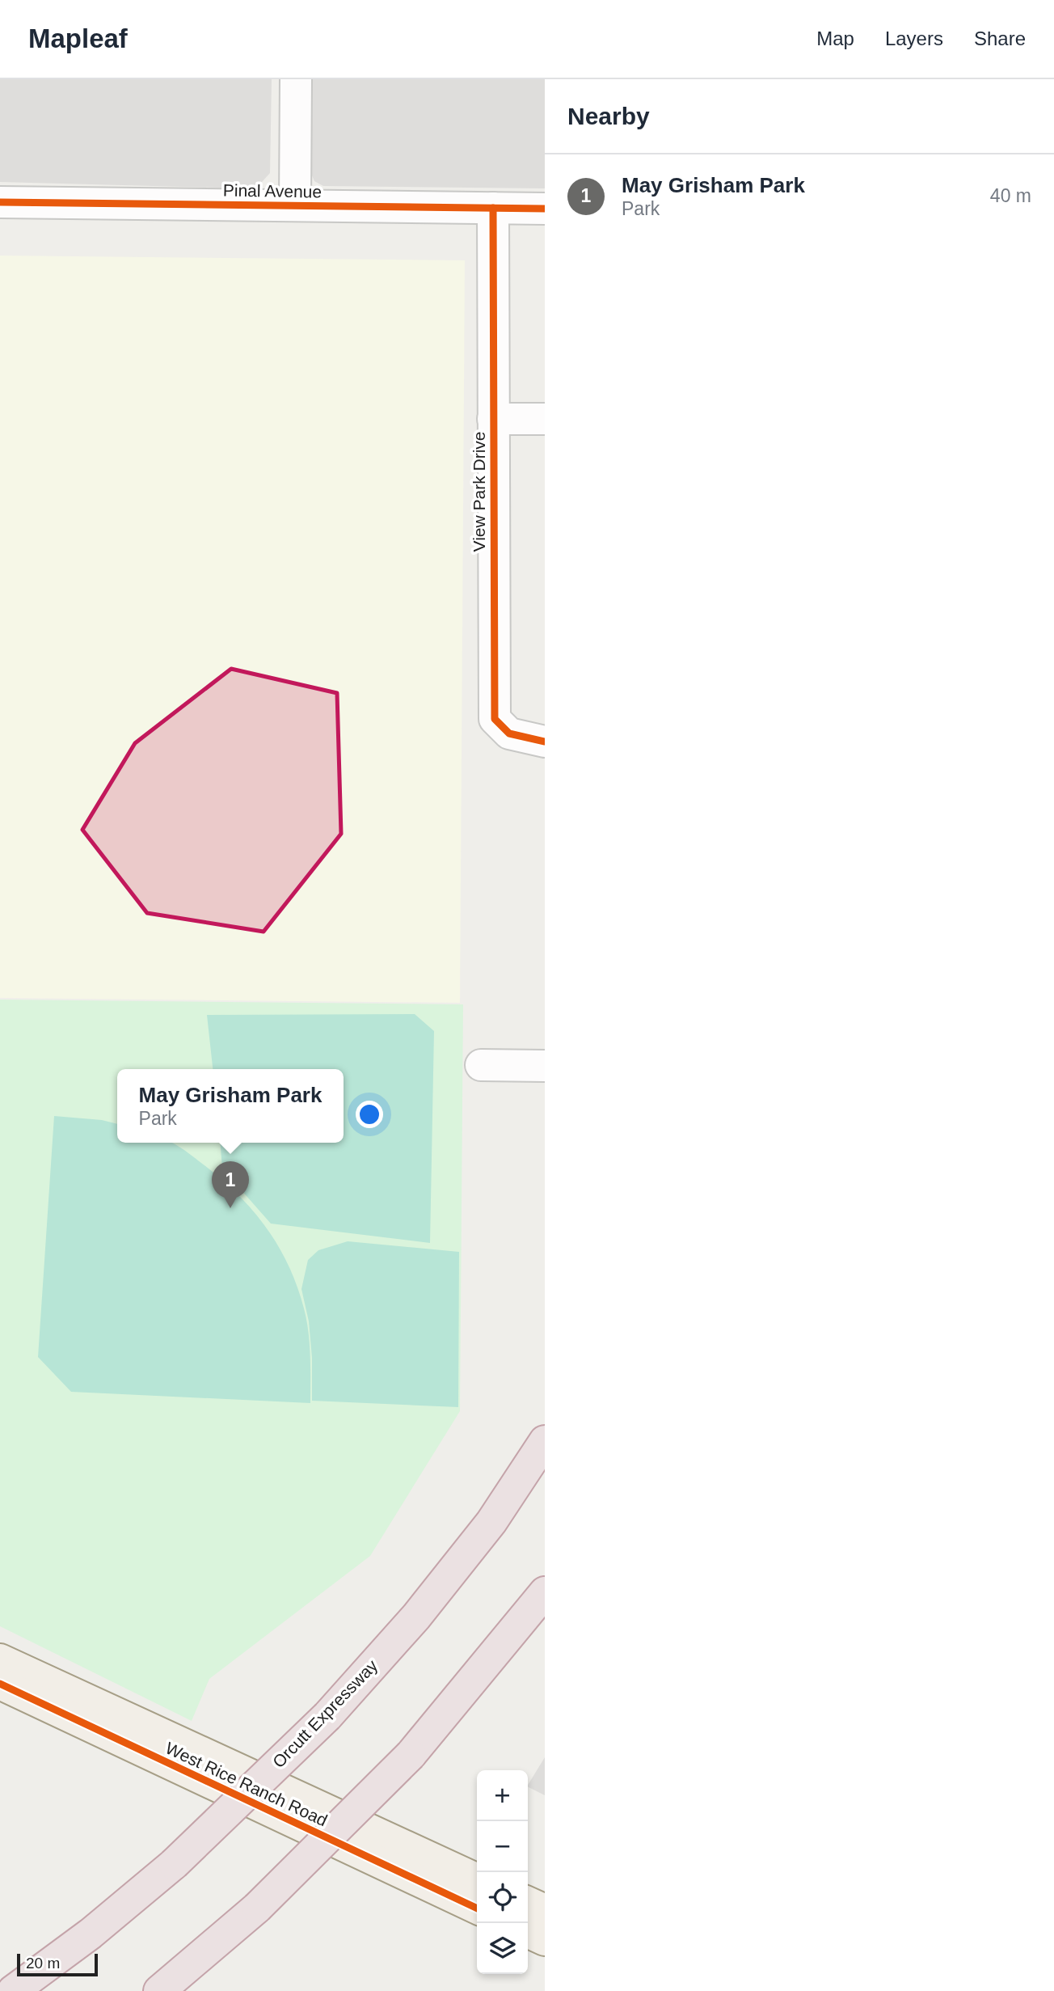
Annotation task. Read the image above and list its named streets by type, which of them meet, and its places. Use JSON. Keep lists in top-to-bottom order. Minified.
{"streets":{"highway":["Orcutt Expressway"],"main road":["West Rice Ranch Road"],"street":["Pinal Avenue","View Park Drive"]},"crossings":[["Pinal Avenue","View Park Drive"]],"scale_bar":"20 m","page":{"header":"Mapleaf","nav":["Map","Layers","Share"],"heading":"Nearby","list":[{"mark":"1","name":"May Grisham Park","note":"Park","value":"40 m"}],"popup":["May Grisham Park","Park"],"pins":"1","map_buttons":["+","−"],"scale":"20 m"}}
